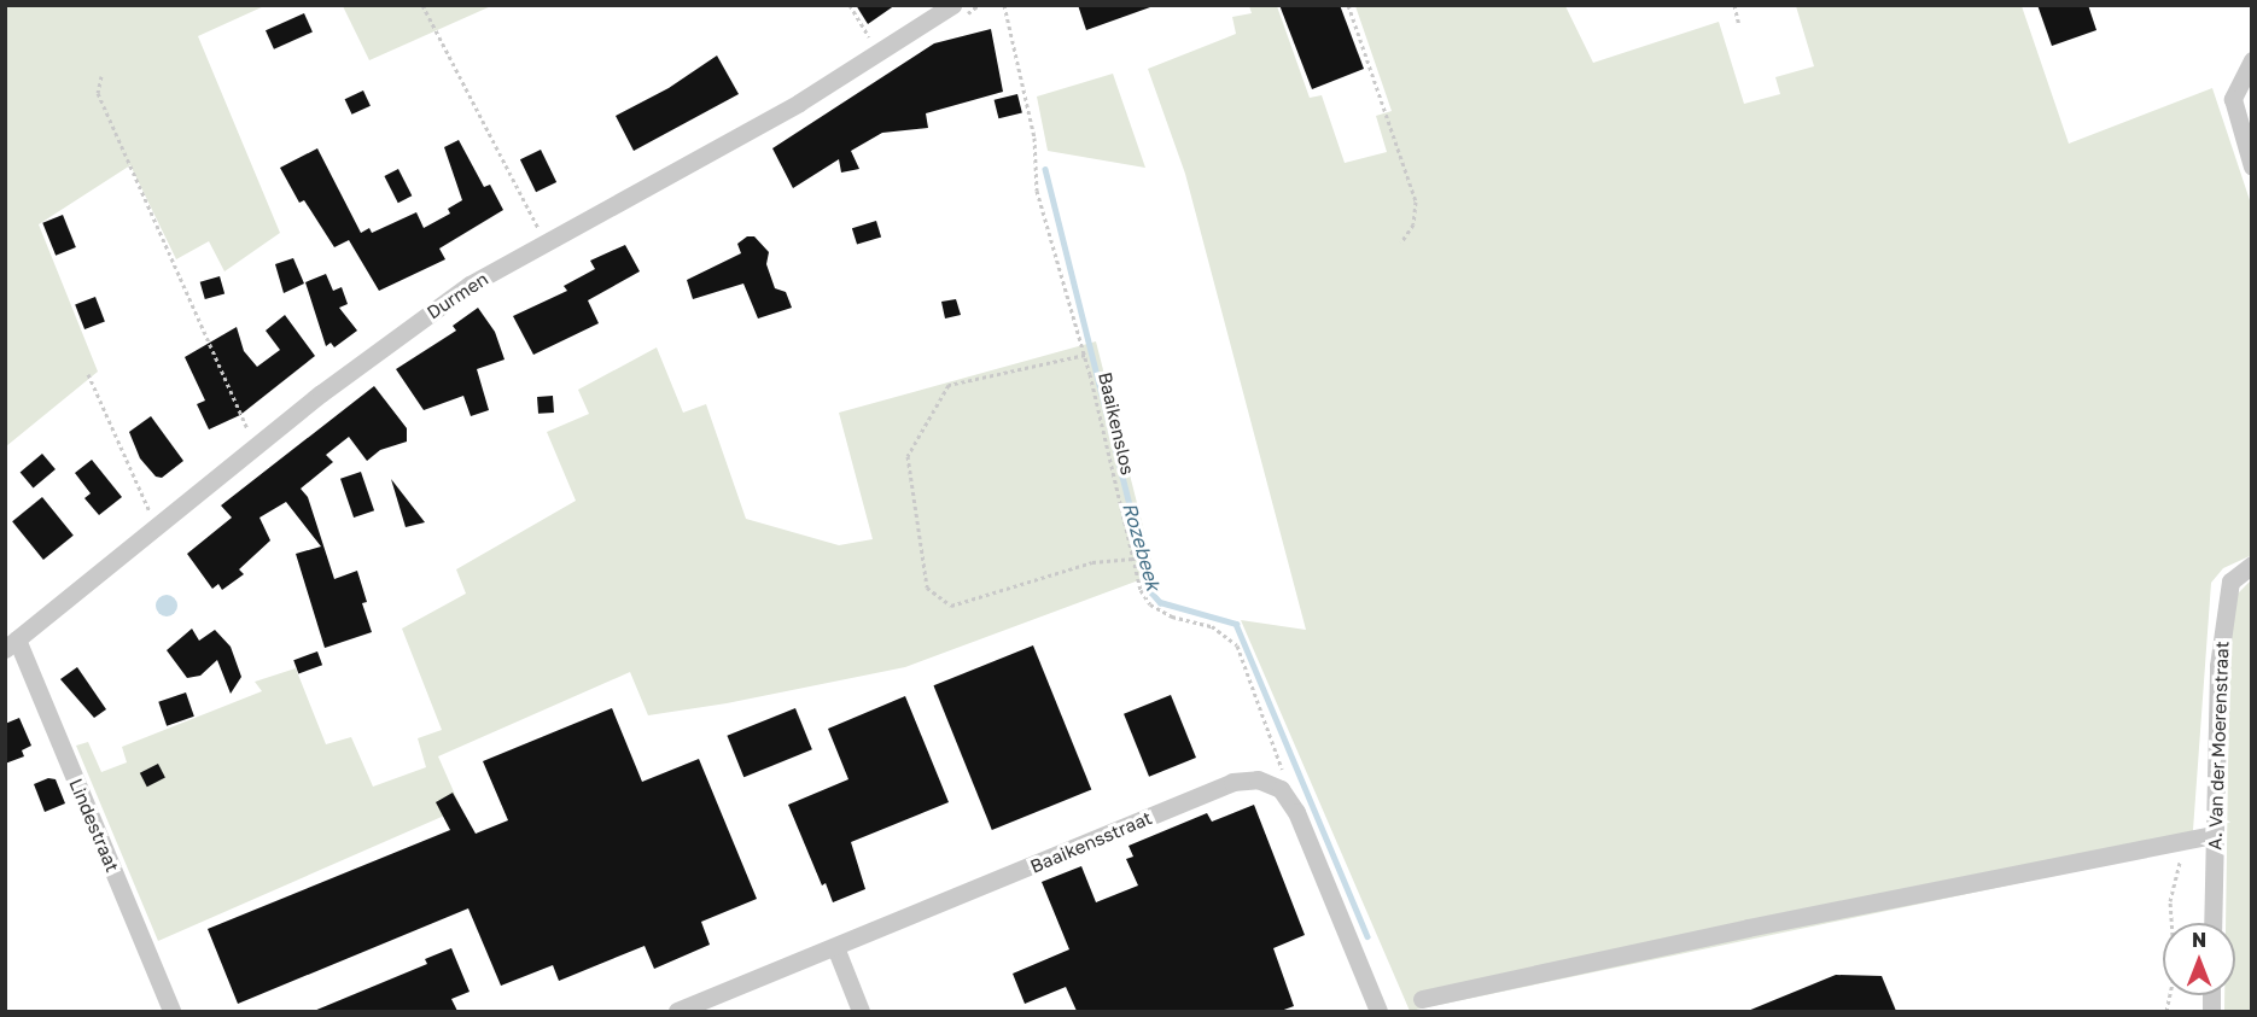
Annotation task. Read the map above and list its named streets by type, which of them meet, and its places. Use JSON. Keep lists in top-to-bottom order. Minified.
{"streets":{"street":["Durmen","A. Van der Moerenstraat","Lindestraat","Baaikensstraat"],"path":["Baaikenslos"]},"crossings":[["Durmen","Lindestraat"],["Baaikenslos","Baaikensstraat"]],"water":["Rozebeek"],"north":"top"}
